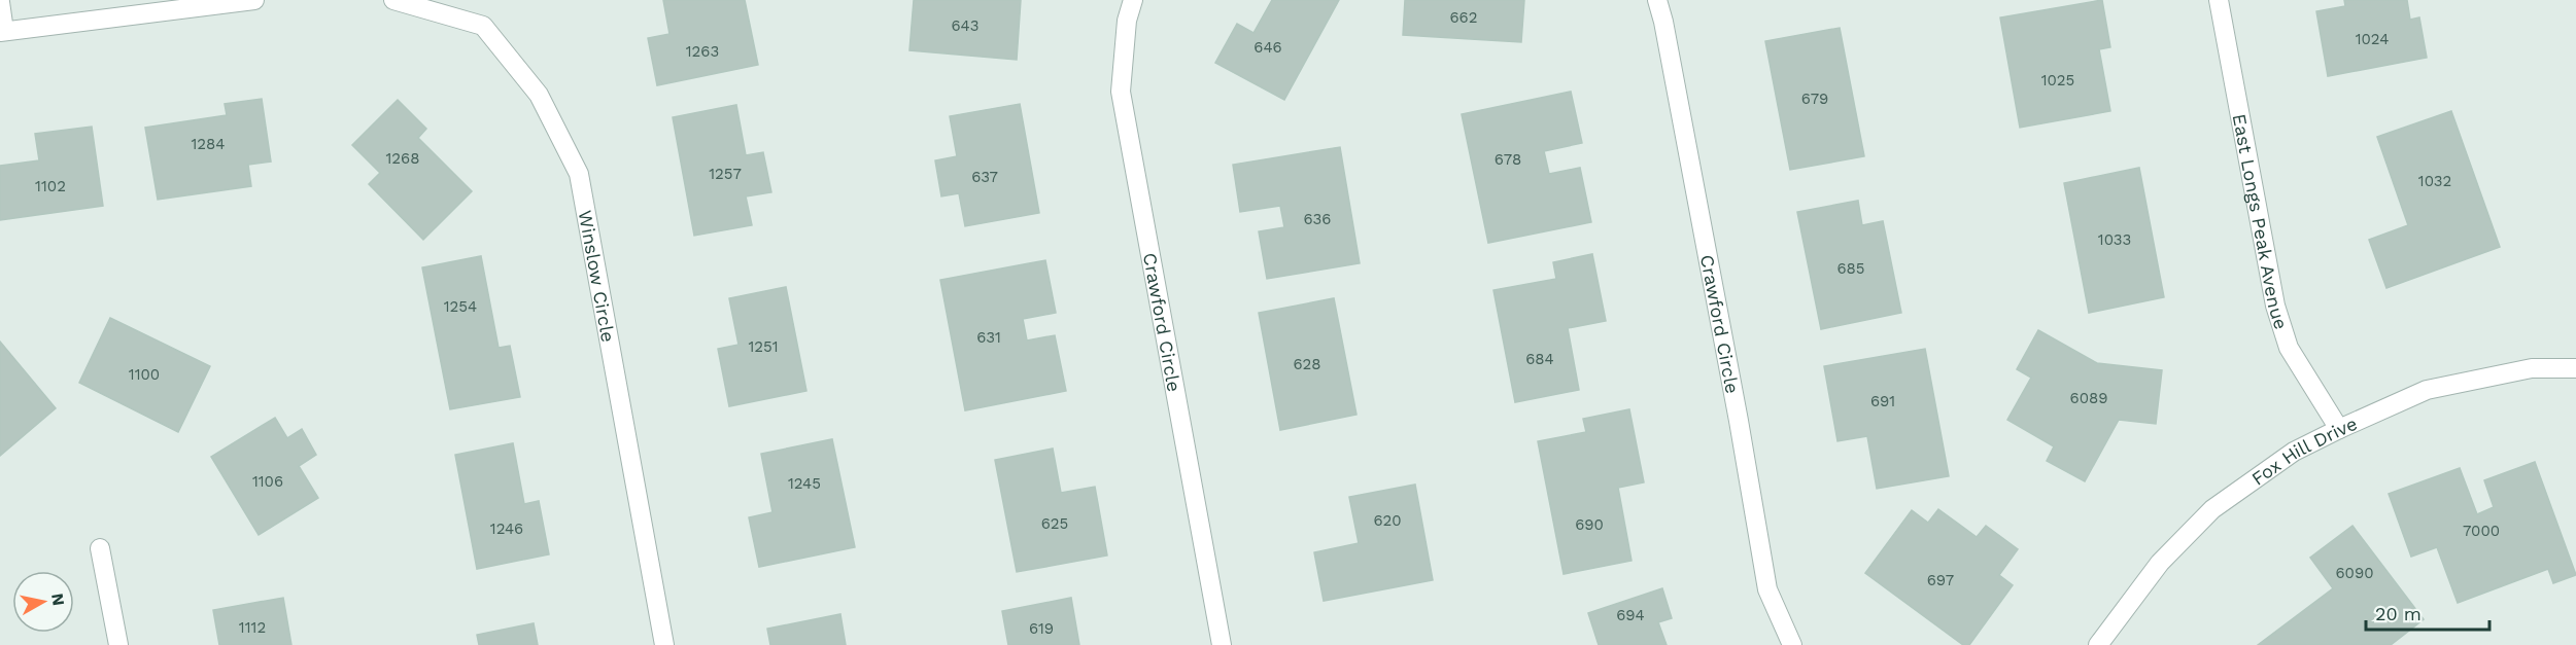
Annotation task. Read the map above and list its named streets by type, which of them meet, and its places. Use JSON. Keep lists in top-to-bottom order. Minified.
{"streets":{"street":["East Longs Peak Avenue","Winslow Circle","Crawford Circle","Fox Hill Drive"]},"crossings":[["East Longs Peak Avenue","Fox Hill Drive"]],"house_numbers":["662","643","1024","646","1263","1025","679","1284","1268","678","1257","637","1032","1102","636","1033","685","1254","631","1251","684","628","1100","6089","691","1106","1245","620","625","690","1246","7000","6090","697","694","1112","619"],"scale_bar":"20 m","north":"right"}
